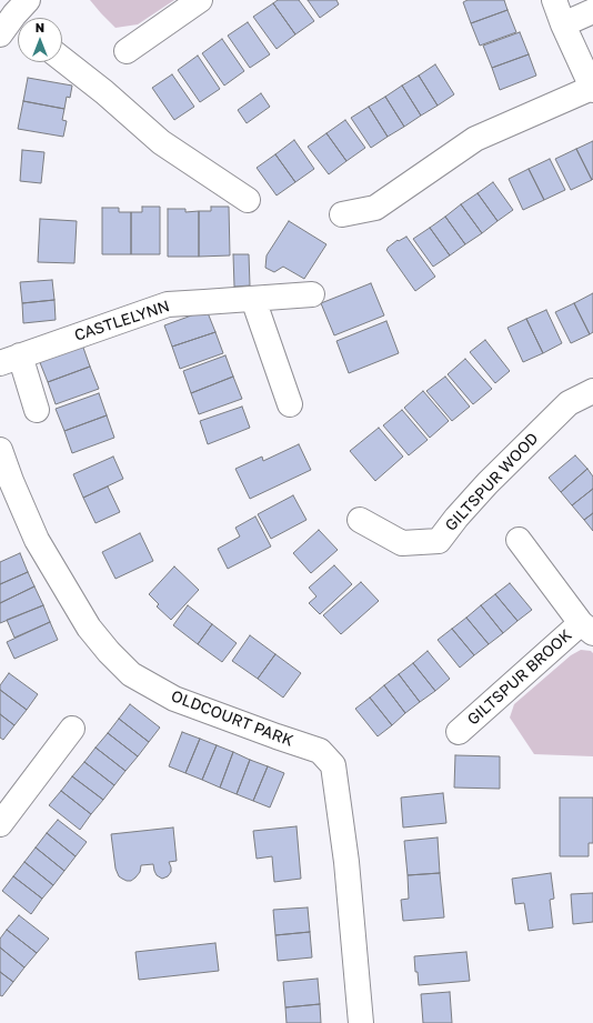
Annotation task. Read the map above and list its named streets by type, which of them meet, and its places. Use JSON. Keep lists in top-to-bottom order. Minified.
{"streets":{"street":["CASTLELYNN","GILTSPUR WOOD","GILTSPUR BROOK","OLDCOURT PARK"]},"north":"top"}
